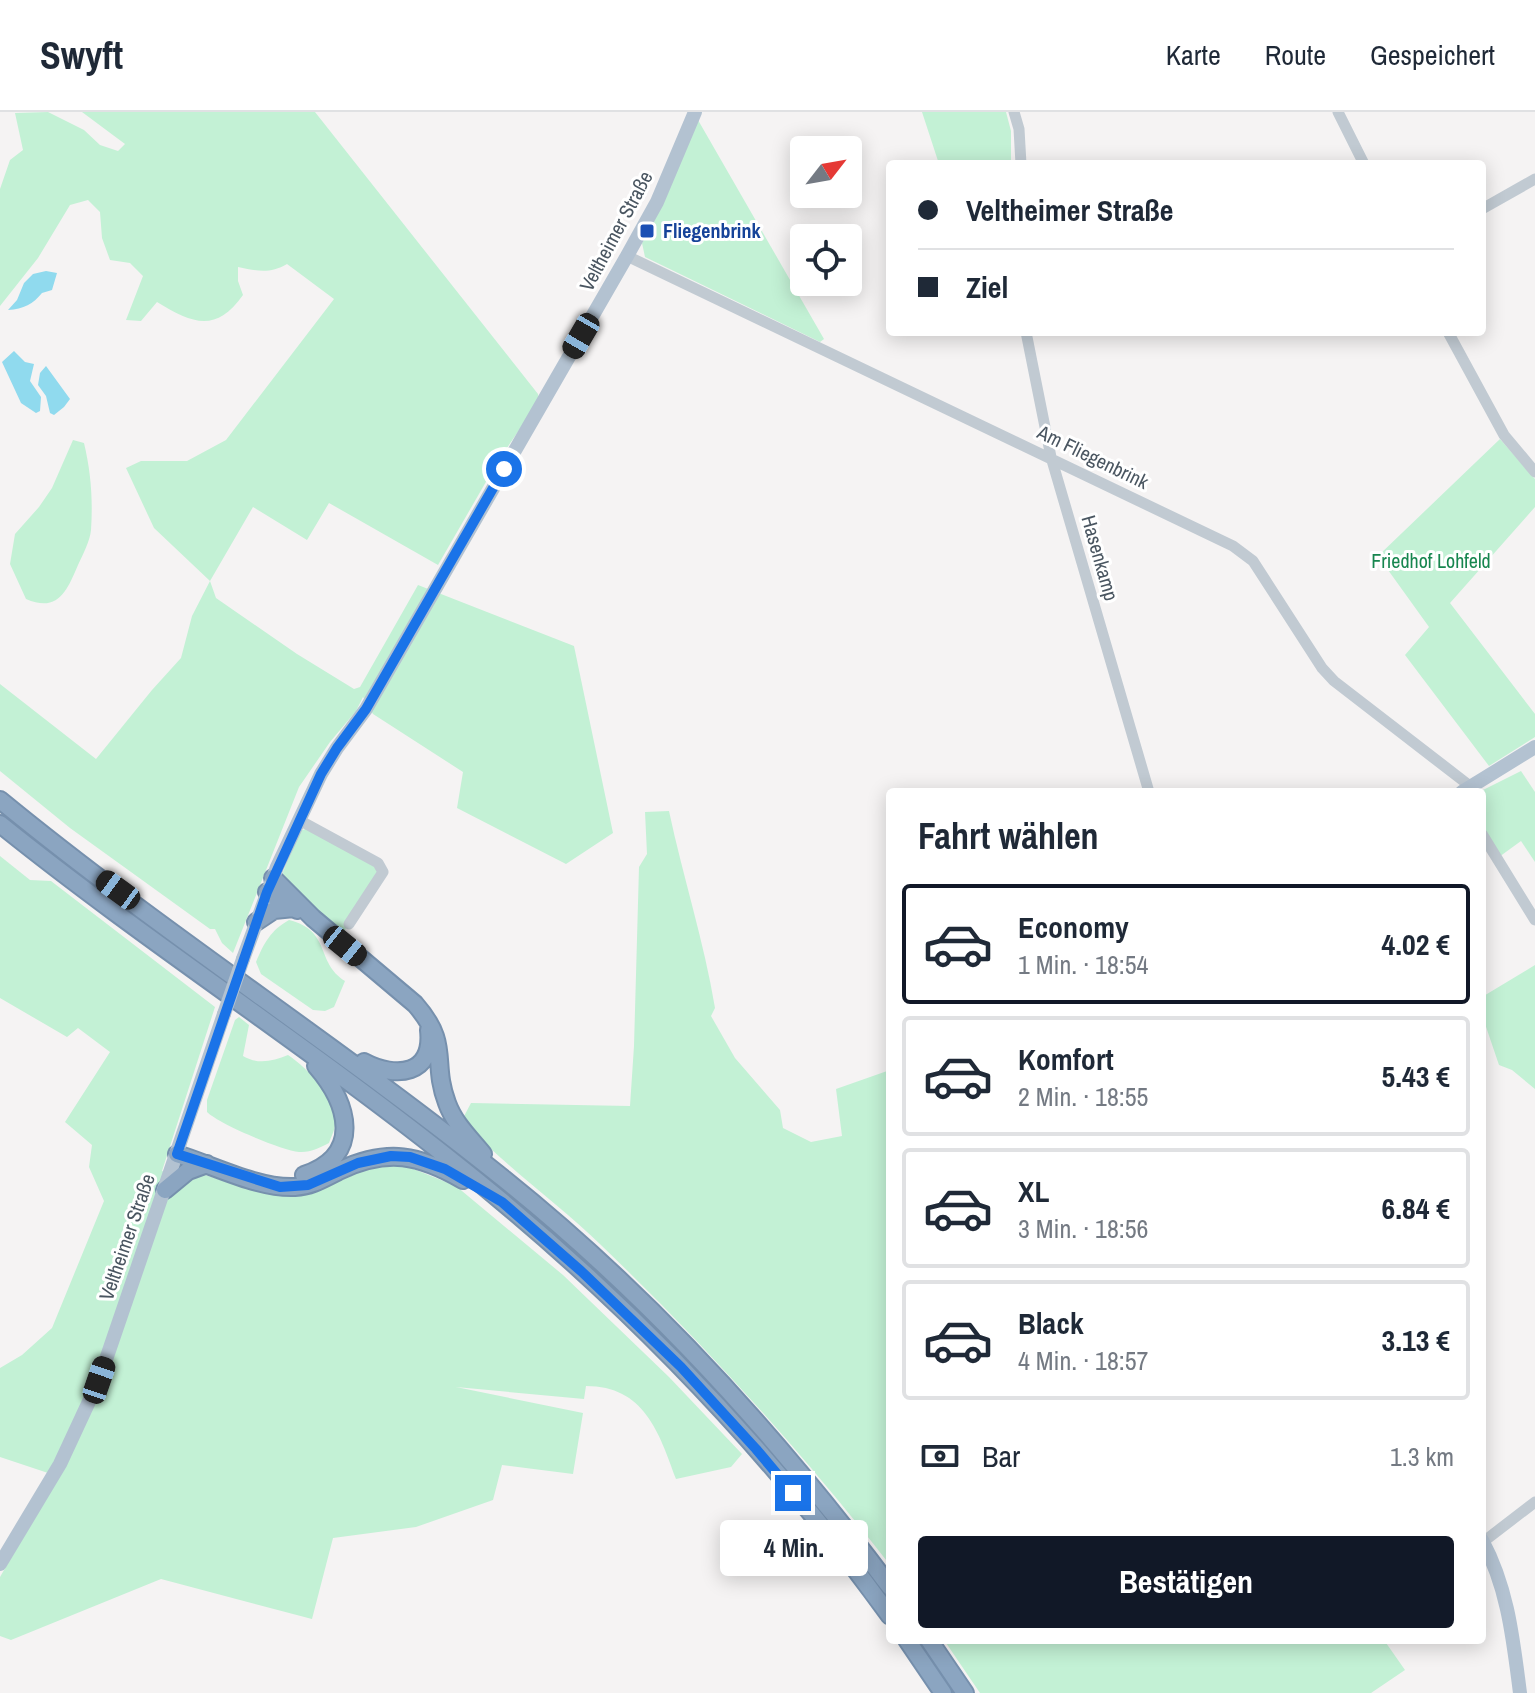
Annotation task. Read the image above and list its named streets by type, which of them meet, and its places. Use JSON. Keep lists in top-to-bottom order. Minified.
{"streets":{"main road":["Veltheimer Straße"],"street":["Am Fliegenbrink","Hasenkamp"]},"crossings":[["Veltheimer Straße","Am Fliegenbrink"],["Am Fliegenbrink","Hasenkamp"]],"parks":["Friedhof Lohfeld"],"places":{"transit":["Fliegenbrink"]},"north":"top right","page":{"header":"Swyft","nav":["Karte","Route","Gespeichert"],"banner":["Veltheimer Straße","Ziel"],"heading":"Fahrt wählen","list":[{"name":"Economy","note":"1 Min. · 18:54","value":"4.02 €"},{"name":"Komfort","note":"2 Min. · 18:55","value":"5.43 €"},{"name":"XL","note":"3 Min. · 18:56","value":"6.84 €"},{"name":"Black","note":"4 Min. · 18:57","value":"3.13 €"}],"pay":["Bar","1.3 km"],"bubble":"4 Min.","buttons":"Bestätigen"}}
